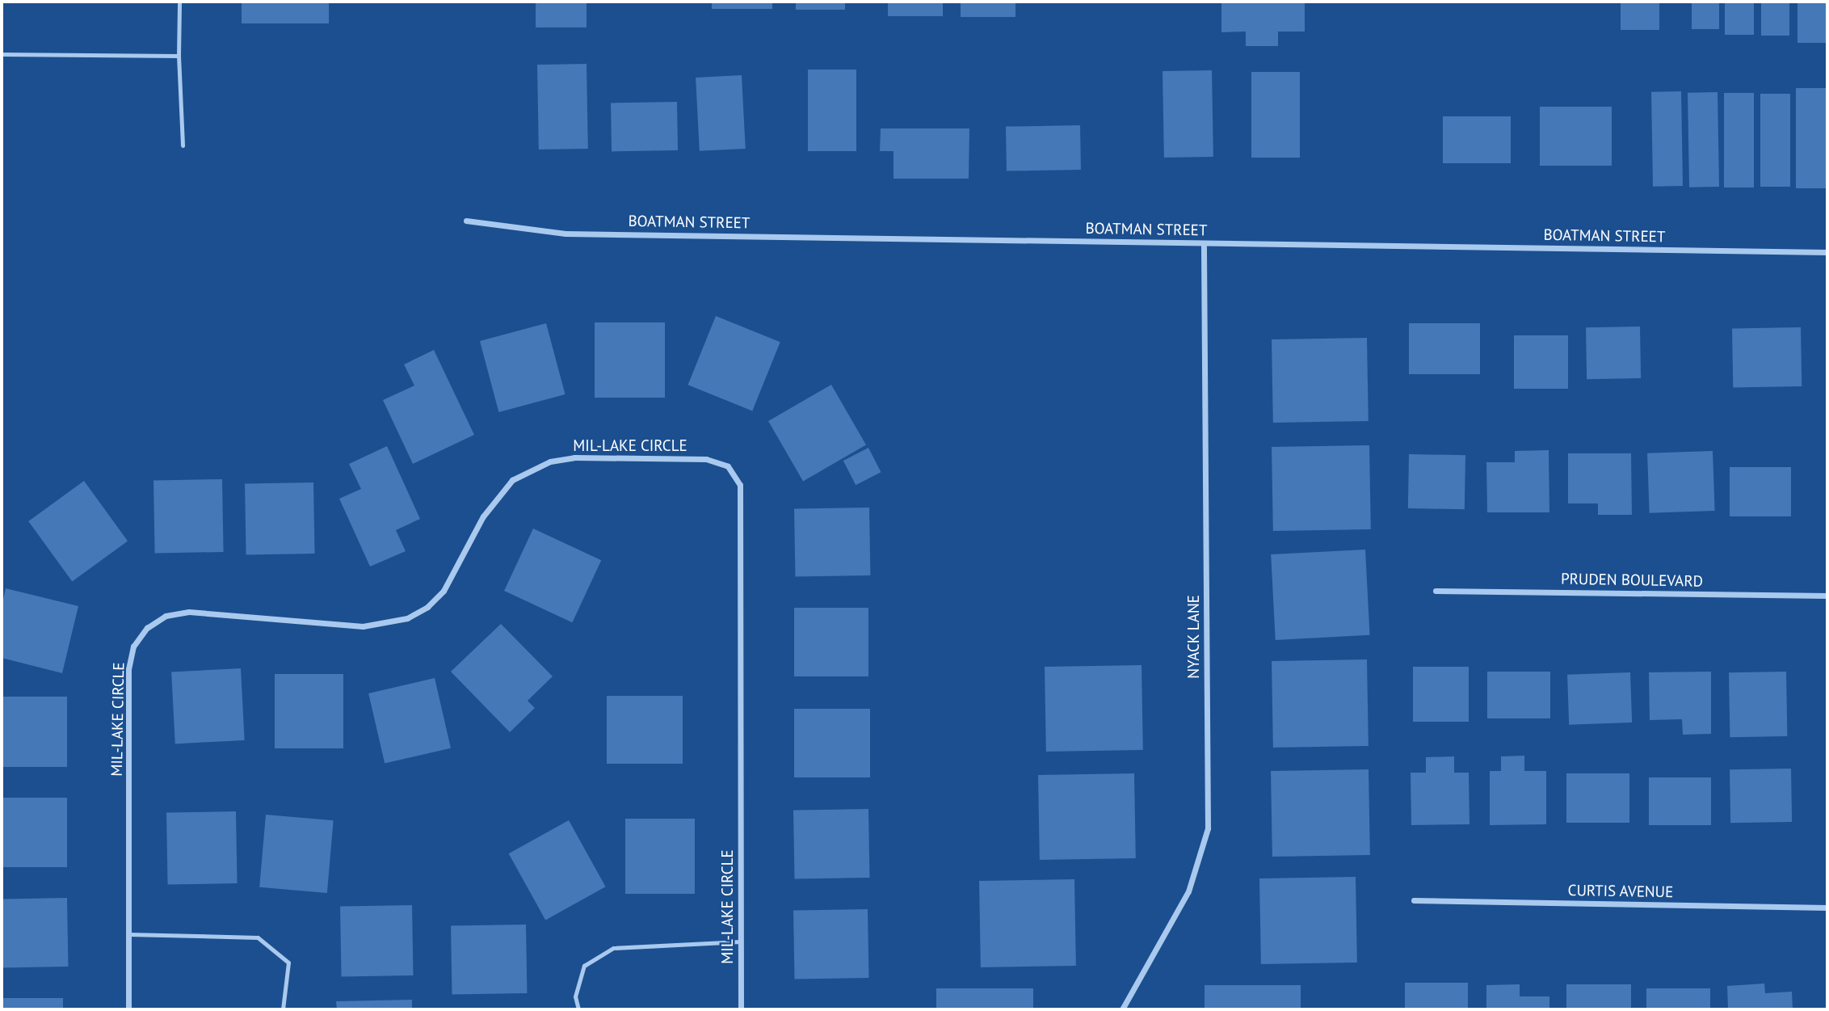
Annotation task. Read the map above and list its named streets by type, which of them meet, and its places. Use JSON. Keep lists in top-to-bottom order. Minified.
{"streets":{"street":["BOATMAN STREET","MIL-LAKE CIRCLE","PRUDEN BOULEVARD","NYACK LANE","CURTIS AVENUE"]},"crossings":[["BOATMAN STREET","NYACK LANE"]]}
